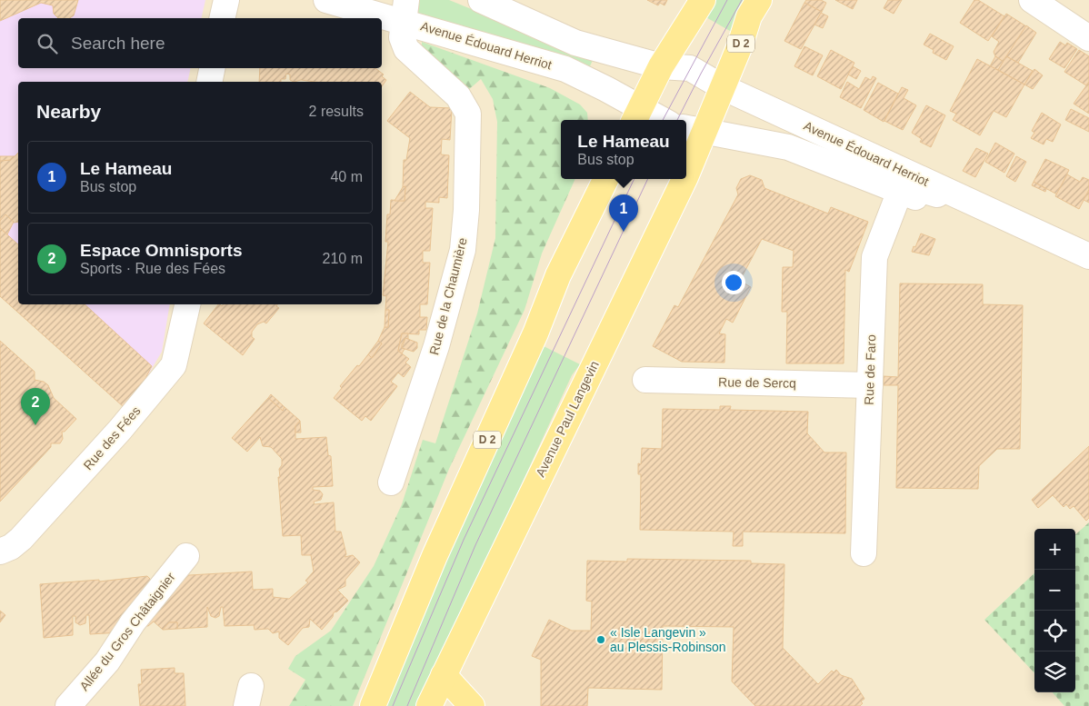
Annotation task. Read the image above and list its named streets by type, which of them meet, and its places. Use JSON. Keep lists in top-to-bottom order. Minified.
{"streets":{"main road":["D 2","Avenue Paul Langevin"],"street":["Avenue Édouard Herriot","Rue de la Chaumière","Rue de Faro","Rue de Sercq","Rue des Fées","Allée du Gros Châtaignier"]},"crossings":[["Avenue Édouard Herriot","Rue de la Chaumière"],["Avenue Édouard Herriot","Rue de Faro"],["Avenue Édouard Herriot","Avenue Paul Langevin"],["Rue de Faro","Rue de Sercq"]],"places":["« Isle Langevin » au Plessis-Robinson"],"page":{"search":"Search here","heading":["Nearby","2 results"],"popup":["Le Hameau","Bus stop"],"list":[{"mark":"1","name":"Le Hameau","note":"Bus stop","value":"40 m"},{"mark":"2","name":"Espace Omnisports","note":"Sports · Rue des Fées","value":"210 m"}],"pins":["1","2"],"map_buttons":["+","−"]}}
